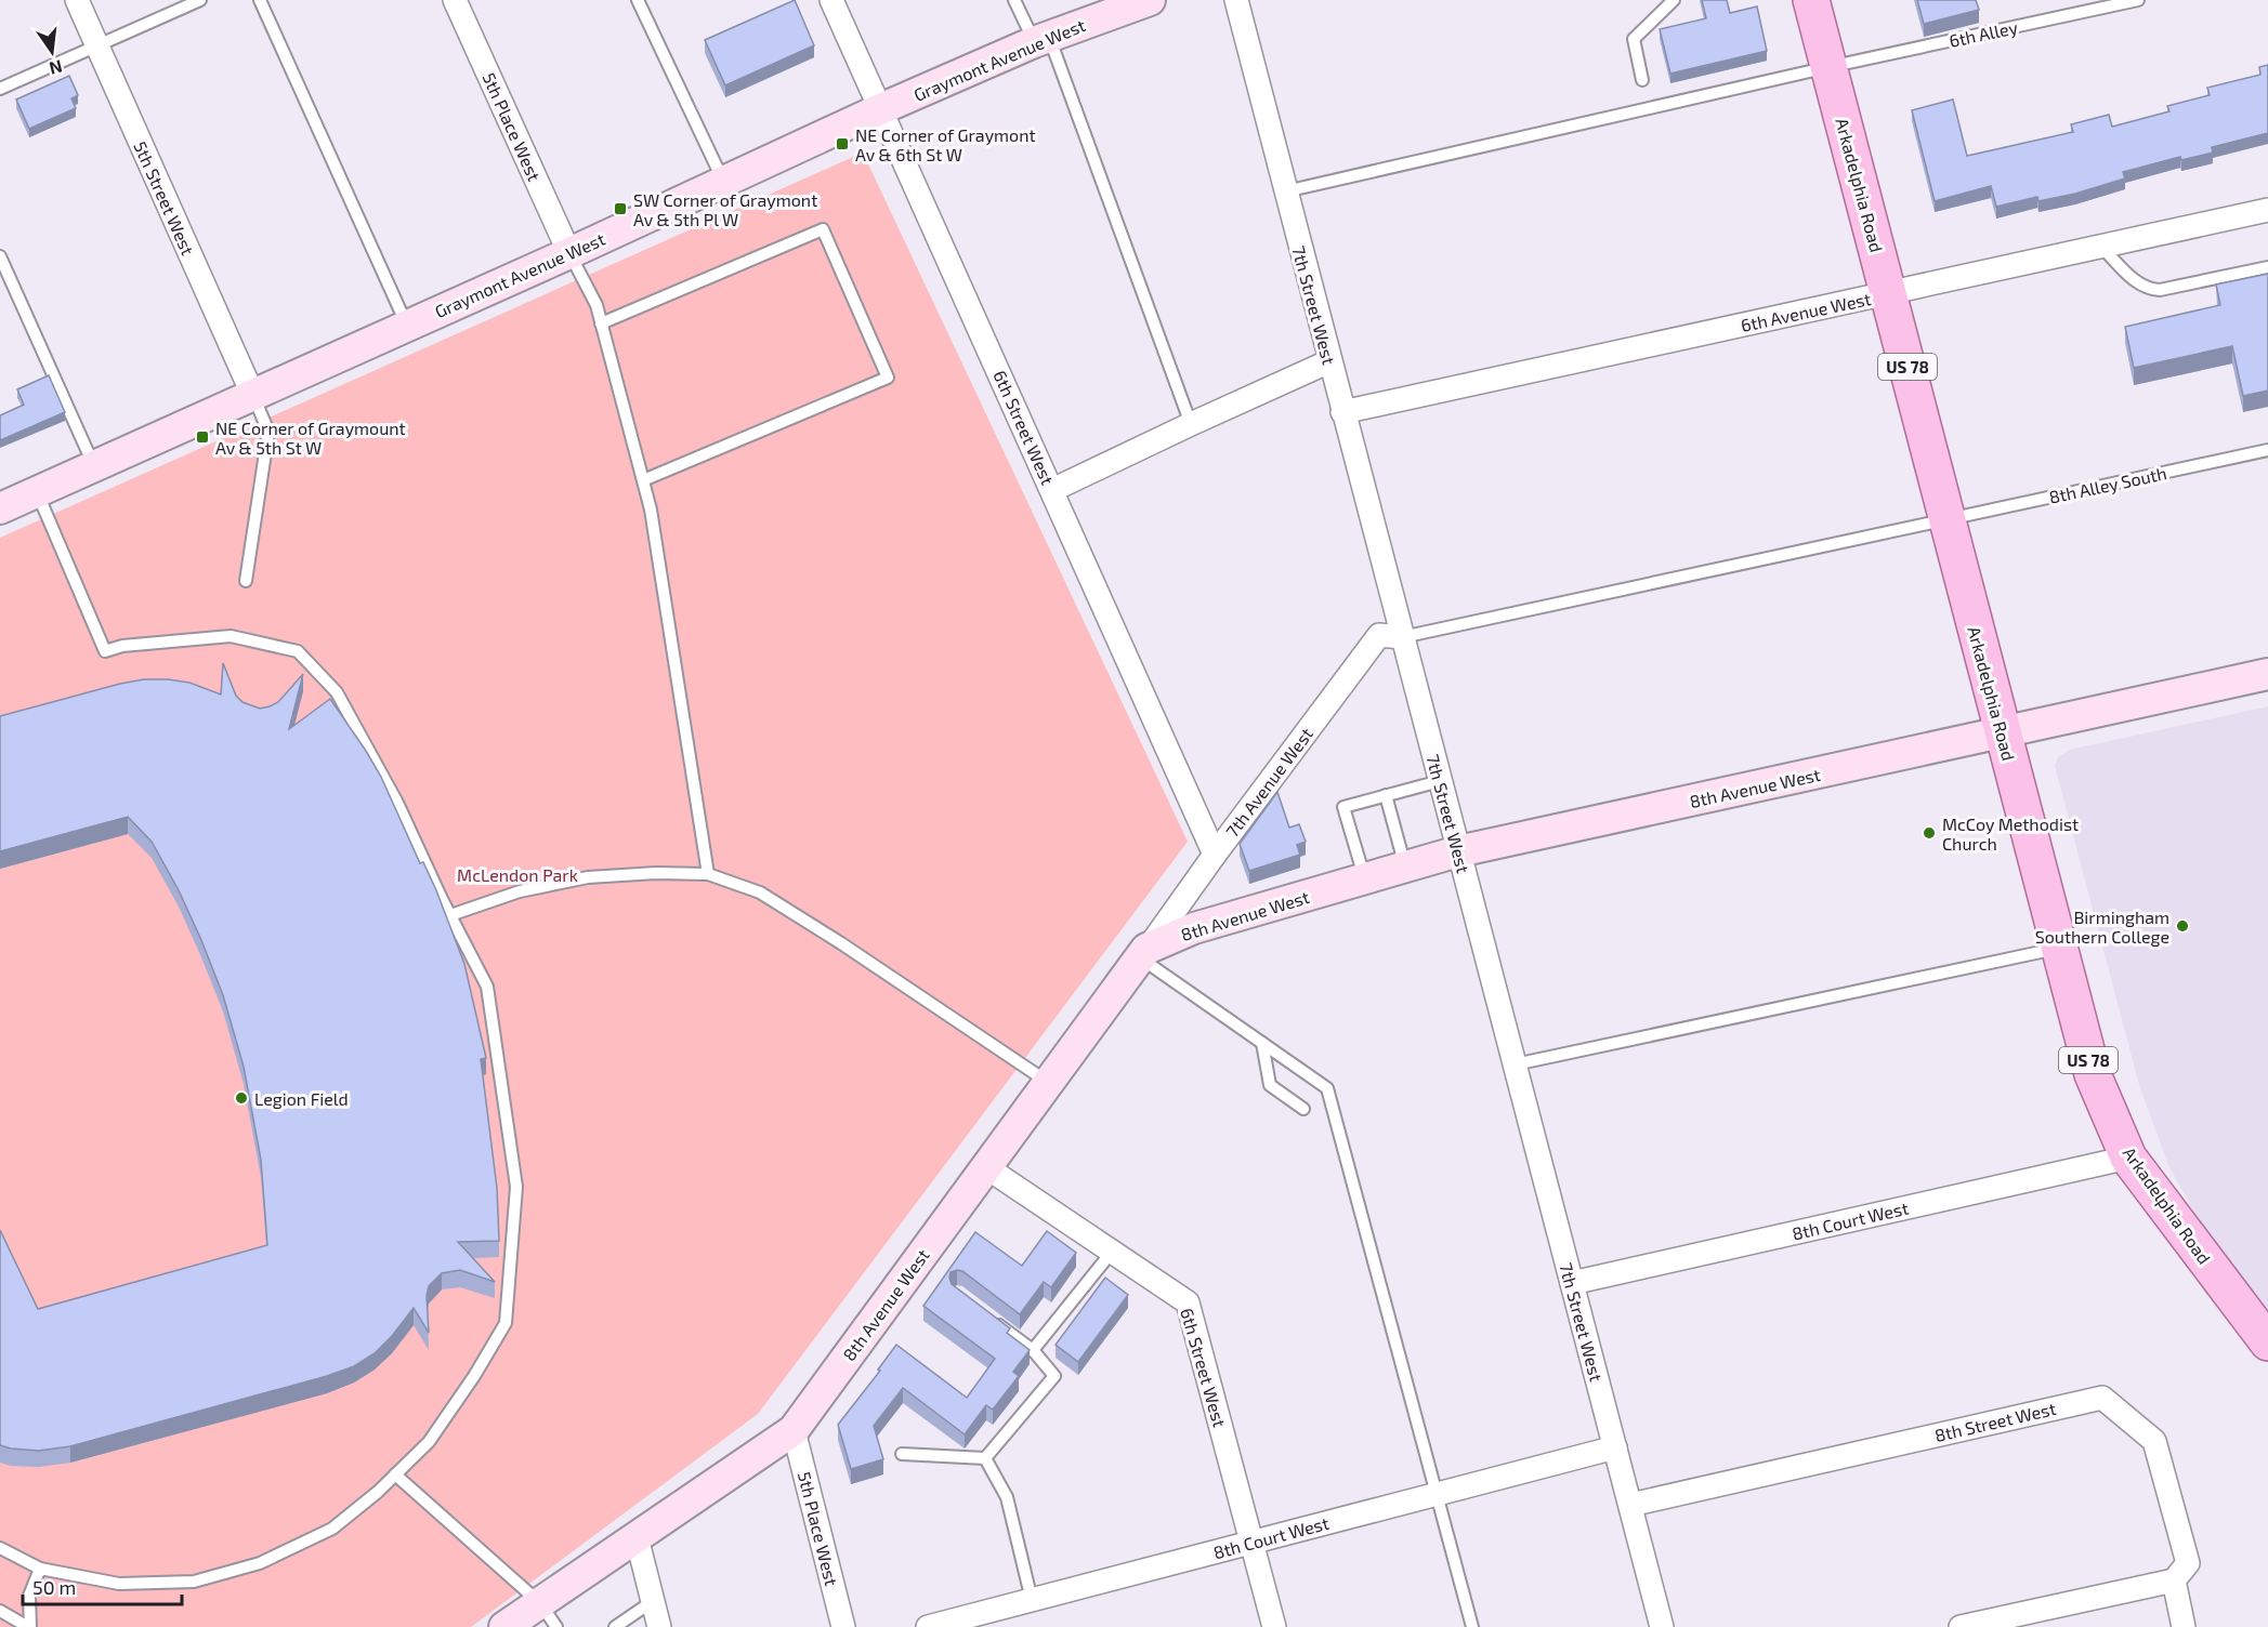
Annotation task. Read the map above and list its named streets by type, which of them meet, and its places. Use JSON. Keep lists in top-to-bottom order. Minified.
{"streets":{"main road":["Graymont Avenue West","Arkadelphia Road","US 78","8th Avenue West"],"street":["5th Place West","5th Street West","7th Street West","6th Avenue West","6th Street West","7th Avenue West","8th Court West","8th Street West"],"lane":["6th Alley","8th Alley South"]},"crossings":[["6th Alley","Arkadelphia Road"],["6th Alley","7th Street West"],["Graymont Avenue West","5th Place West"],["Graymont Avenue West","5th Street West"],["Graymont Avenue West","6th Street West"],["5th Place West","8th Avenue West"],["Arkadelphia Road","6th Avenue West"],["Arkadelphia Road","8th Alley South"],["Arkadelphia Road","8th Avenue West"],["Arkadelphia Road","8th Court West"],["7th Street West","6th Avenue West"],["7th Street West","8th Alley South"],["7th Street West","7th Avenue West"],["7th Street West","8th Avenue West"],["7th Street West","8th Court West"],["7th Street West","8th Street West"],["6th Street West","7th Avenue West"],["6th Street West","8th Avenue West"],["6th Street West","8th Court West"],["8th Alley South","7th Avenue West"],["7th Avenue West","8th Avenue West"]],"parks":["McLendon Park"],"places":{"transit":["NE Corner of Graymont Av & 6th St W","SW Corner of Graymont Av & 5th Pl W","NE Corner of Graymount Av & 5th St W"],"other":["McCoy Methodist Church","Birmingham Southern College","Legion Field"]},"scale_bar":"50 m","north":"bottom"}
